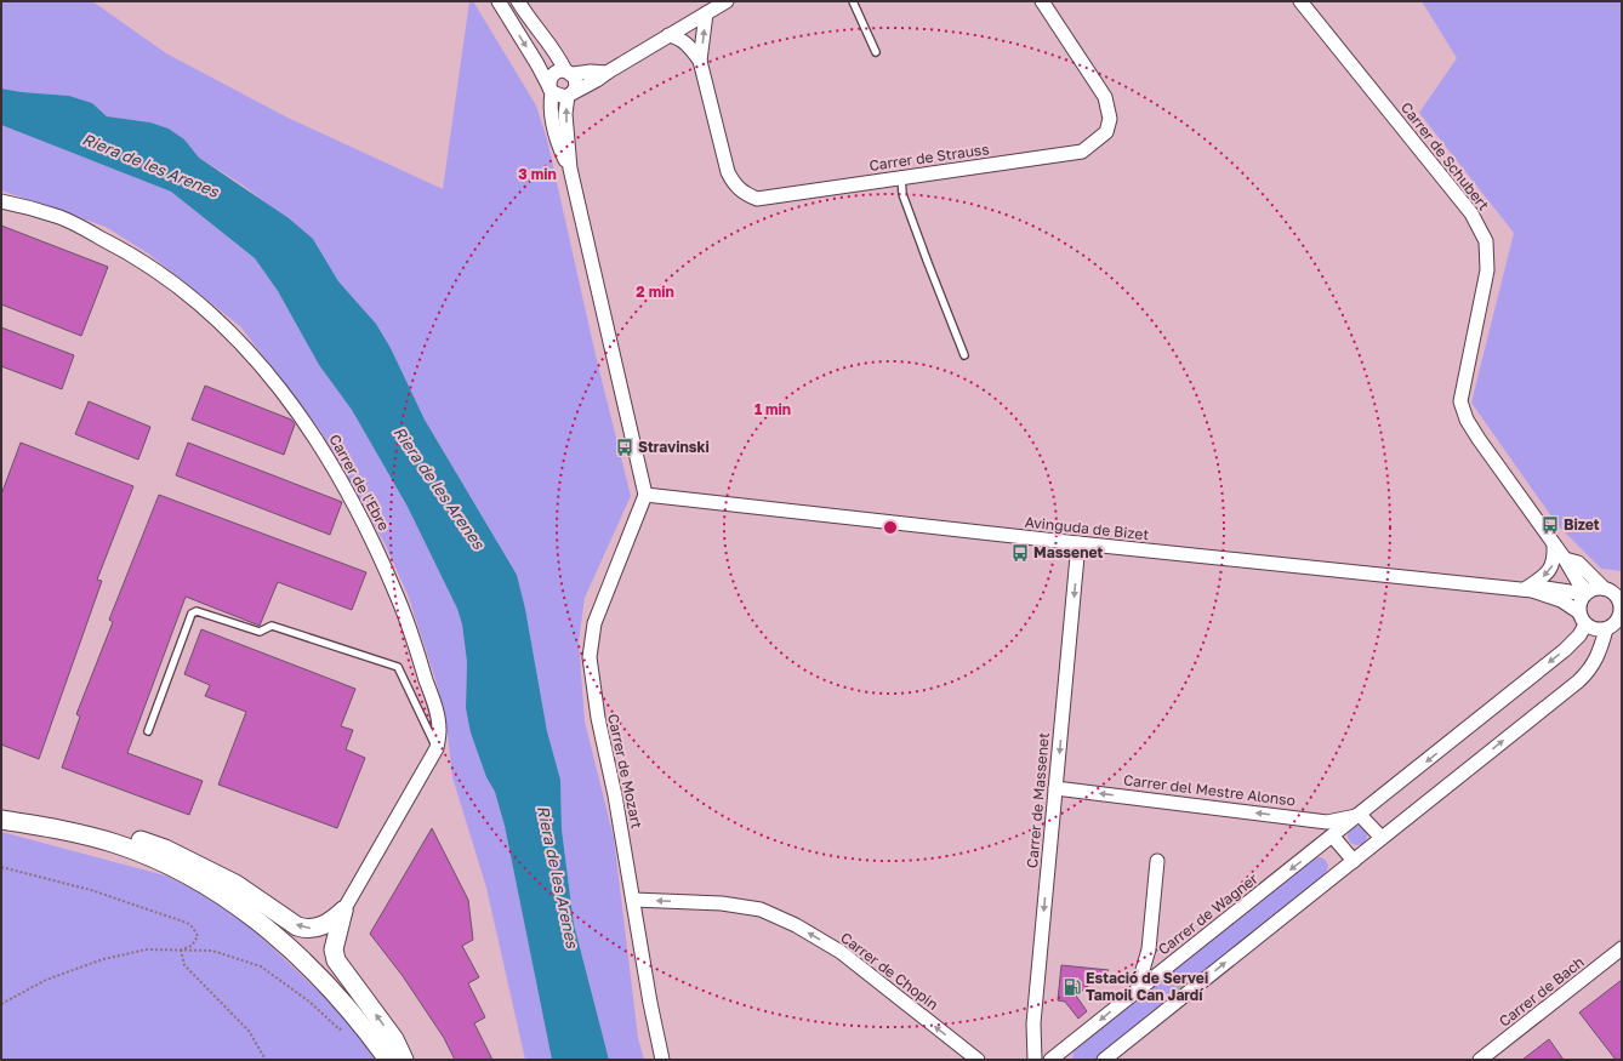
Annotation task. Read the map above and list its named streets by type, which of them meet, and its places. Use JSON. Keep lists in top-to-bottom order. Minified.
{"streets":{"street":["Carrer de Schubert","Carrer de Strauss","Carrer de l'Ebre","Avinguda de Bizet","Carrer de Mozart","Carrer del Mestre Alonso","Carrer de Massenet","Carrer de Wagner","Carrer de Chopin","Carrer de Bach"]},"crossings":[["Carrer de Schubert","Avinguda de Bizet"],["Carrer de Schubert","Carrer de Wagner"],["Avinguda de Bizet","Carrer de Mozart"],["Avinguda de Bizet","Carrer de Massenet"],["Avinguda de Bizet","Carrer de Wagner"],["Carrer de Mozart","Carrer de Chopin"],["Carrer del Mestre Alonso","Carrer de Massenet"],["Carrer del Mestre Alonso","Carrer de Wagner"]],"one_way":["Carrer del Mestre Alonso","Carrer de Massenet","Carrer de Chopin"],"water":["Riera de les Arenes"],"places":{"bus stop":["Stravinski","Bizet","Massenet"],"fuel station":["Estació de Servei Tamoil Can Jardí"]},"rings":["3 min","2 min","1 min"]}
